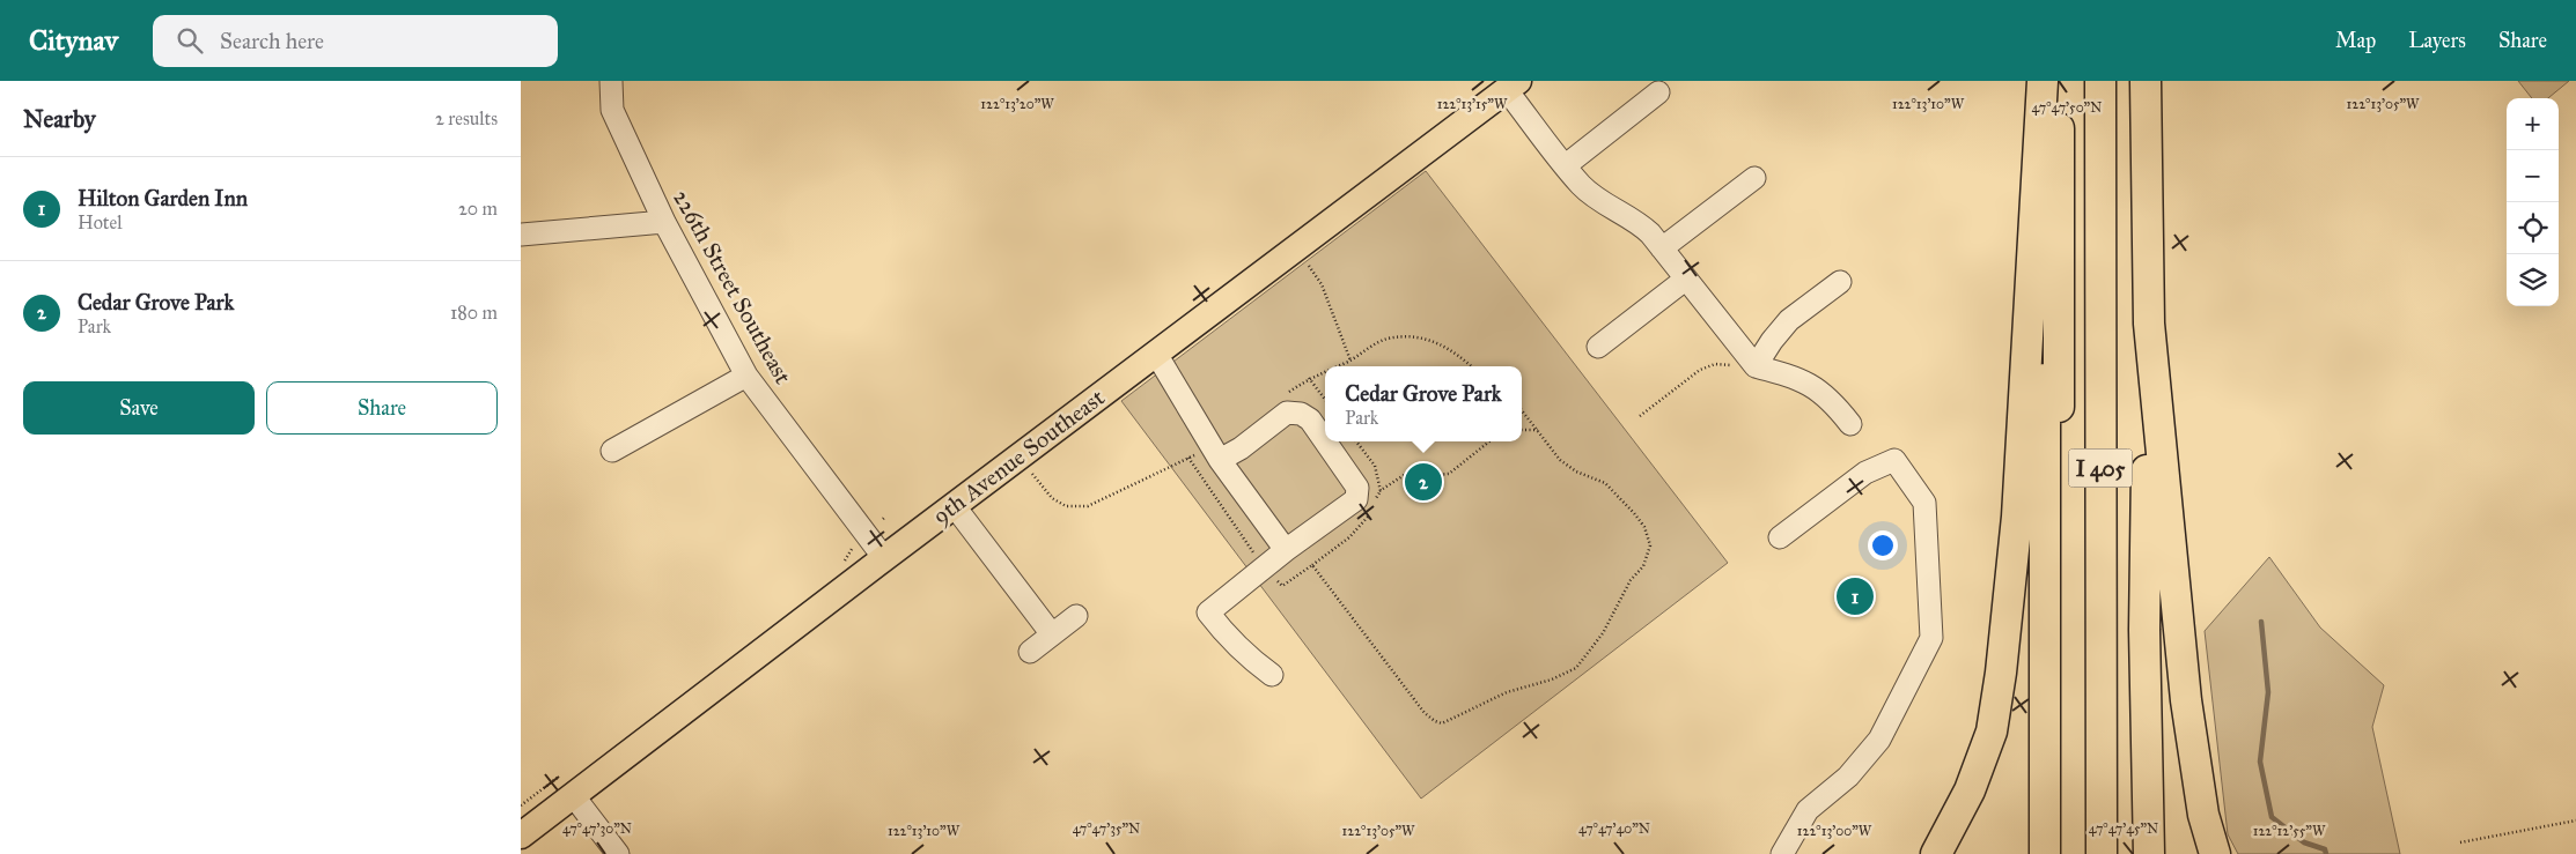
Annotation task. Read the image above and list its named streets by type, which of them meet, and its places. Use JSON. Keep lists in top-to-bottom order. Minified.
{"streets":{"highway":["I 405"],"main road":["9th Avenue Southeast"],"street":["226th Street Southeast"]},"crossings":[["226th Street Southeast","9th Avenue Southeast"]],"page":{"header":"Citynav","search":"Search here","nav":["Map","Layers","Share"],"heading":["Nearby","2 results"],"map_buttons":["+","−"],"list":[{"mark":"1","name":"Hilton Garden Inn","note":"Hotel","value":"20 m"},{"mark":"2","name":"Cedar Grove Park","note":"Park","value":"180 m"}],"buttons":["Save","Share"],"popup":["Cedar Grove Park","Park"],"pins":["2","1"]},"coordinates":["122°13'20\"W","122°13'15\"W","122°13'10\"W","122°13'05\"W","47°47'50\"N","47°47'30\"N","47°47'35\"N","47°47'40\"N","47°47'45\"N","122°13'00\"W","122°12'55\"W"]}
